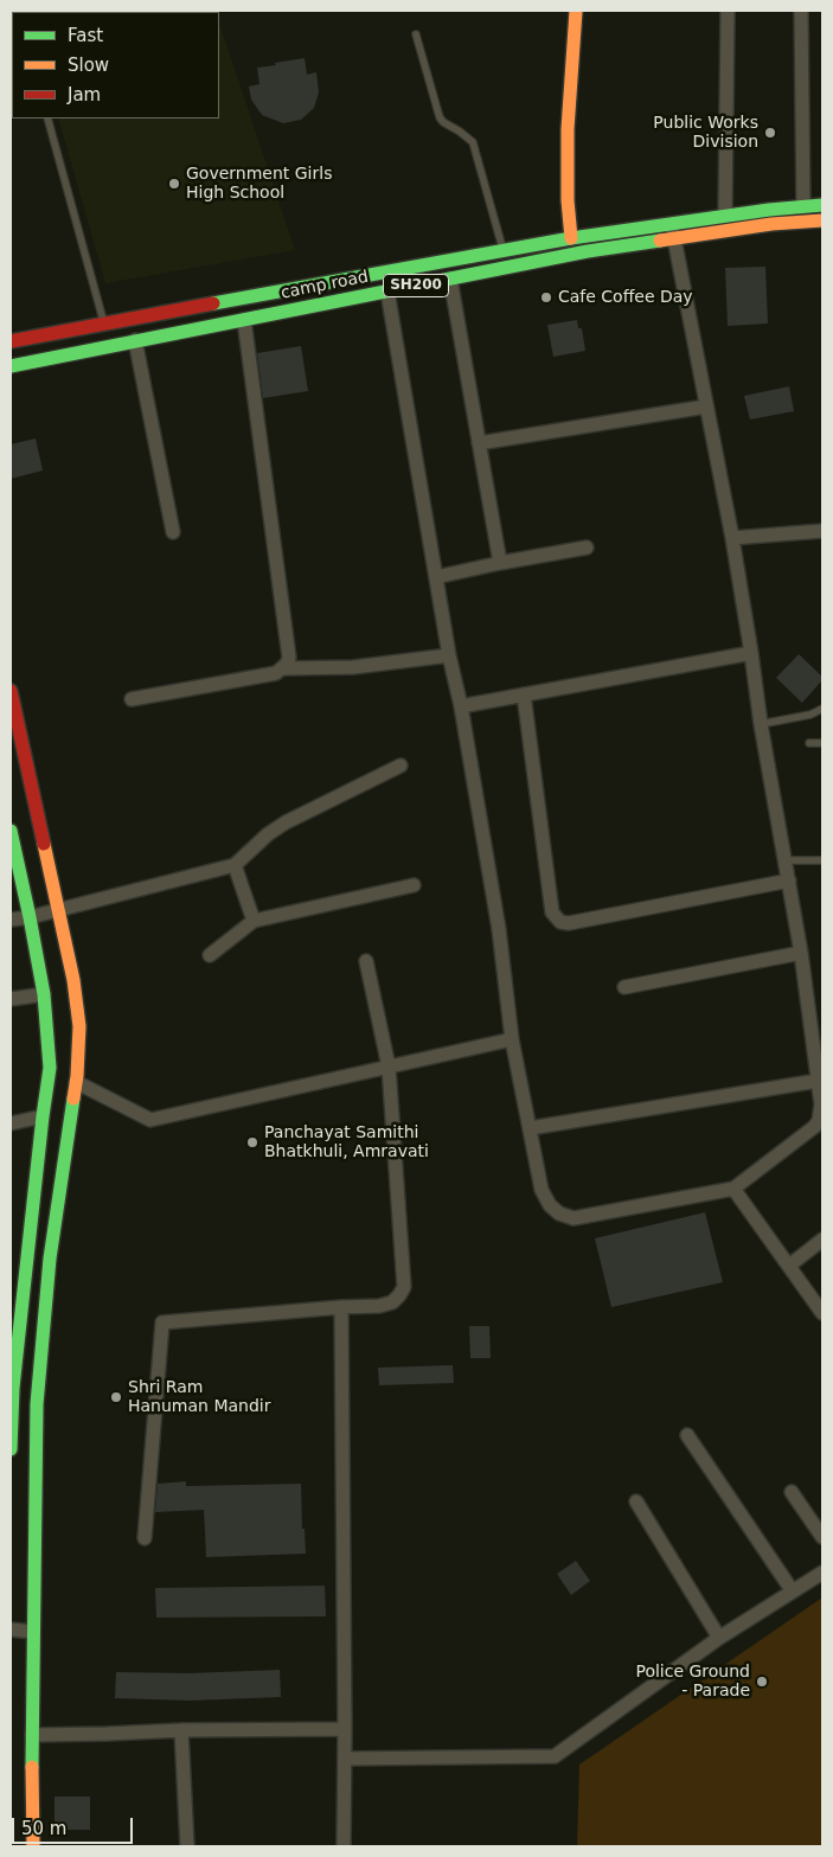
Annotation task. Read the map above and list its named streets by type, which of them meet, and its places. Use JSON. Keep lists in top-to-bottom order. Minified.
{"streets":{"street":["camp road","SH200"]},"places":["Public Works Division","Government Girls High School","Cafe Coffee Day","Panchayat Samithi Bhatkhuli, Amravati","Shri Ram Hanuman Mandir","Police Ground - Parade"],"legend":["Fast","Slow","Jam"],"scale_bar":"50 m"}
